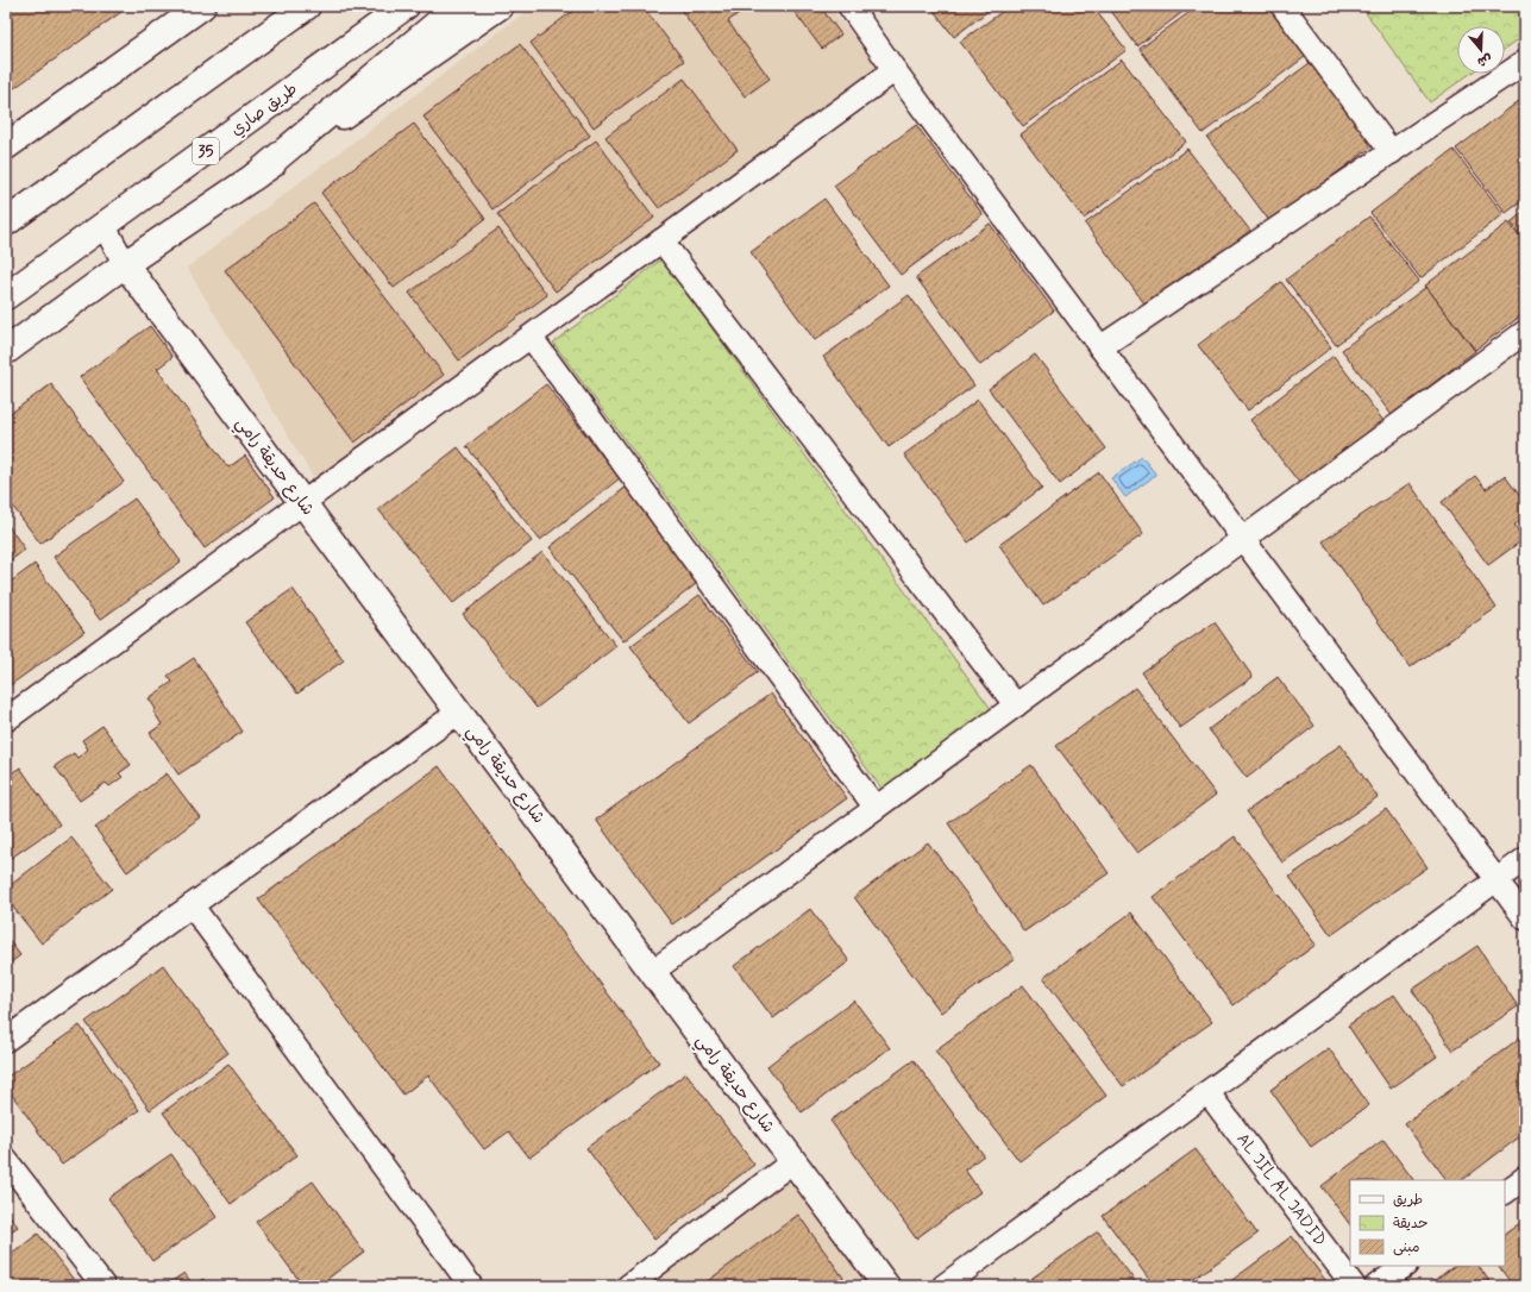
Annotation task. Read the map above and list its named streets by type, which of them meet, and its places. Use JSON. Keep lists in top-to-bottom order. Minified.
{"streets":{"main road":["طريق صاري","35","شارع حديقة رامي"],"street":["AL JIL AL JADID"]},"legend":["طريق","حديقة","مبنى"],"north":"bottom"}
